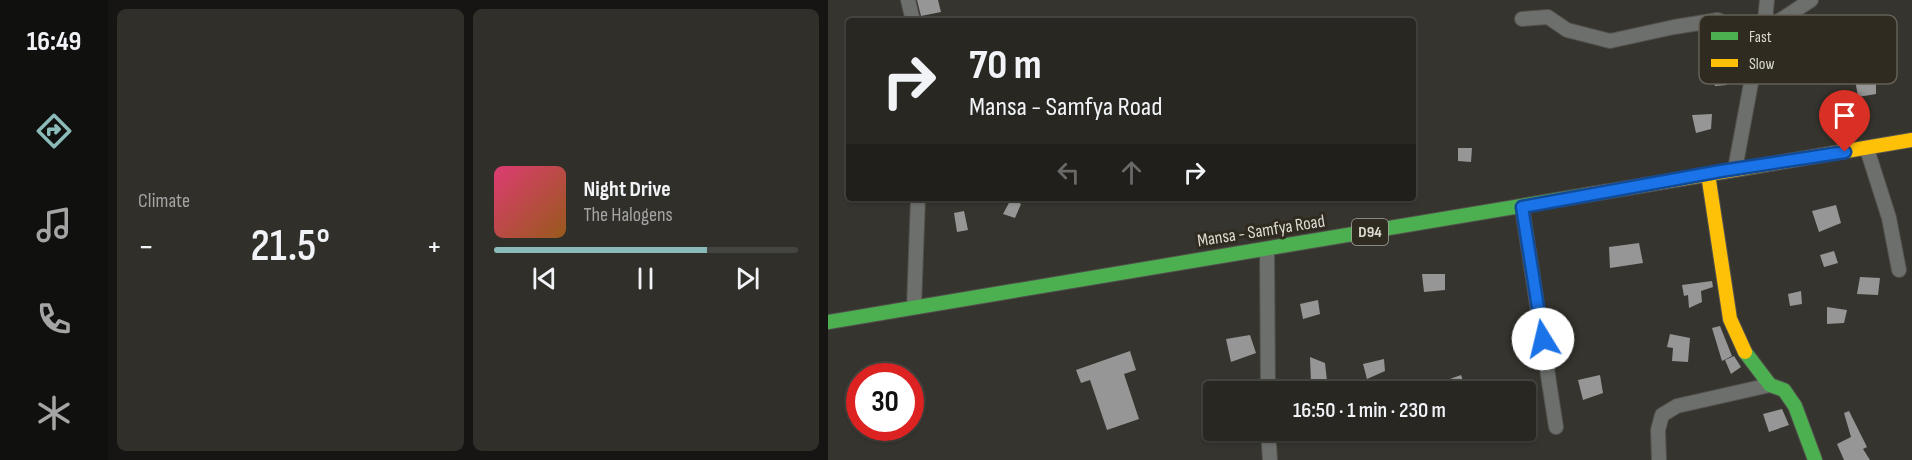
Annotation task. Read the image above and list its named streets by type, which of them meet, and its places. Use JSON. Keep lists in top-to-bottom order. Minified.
{"streets":{"main road":["Mansa - Samfya Road","D94"]},"legend":["Fast","Slow"],"page":{"tabs":"16:49","tile":"Climate","turn":["70 m","Mansa - Samfya Road"],"song":["Night Drive","The Halogens"],"heat":["−","21.5°","+"],"limit":"30","trip":"16:50 · 1 min · 230 m"}}
